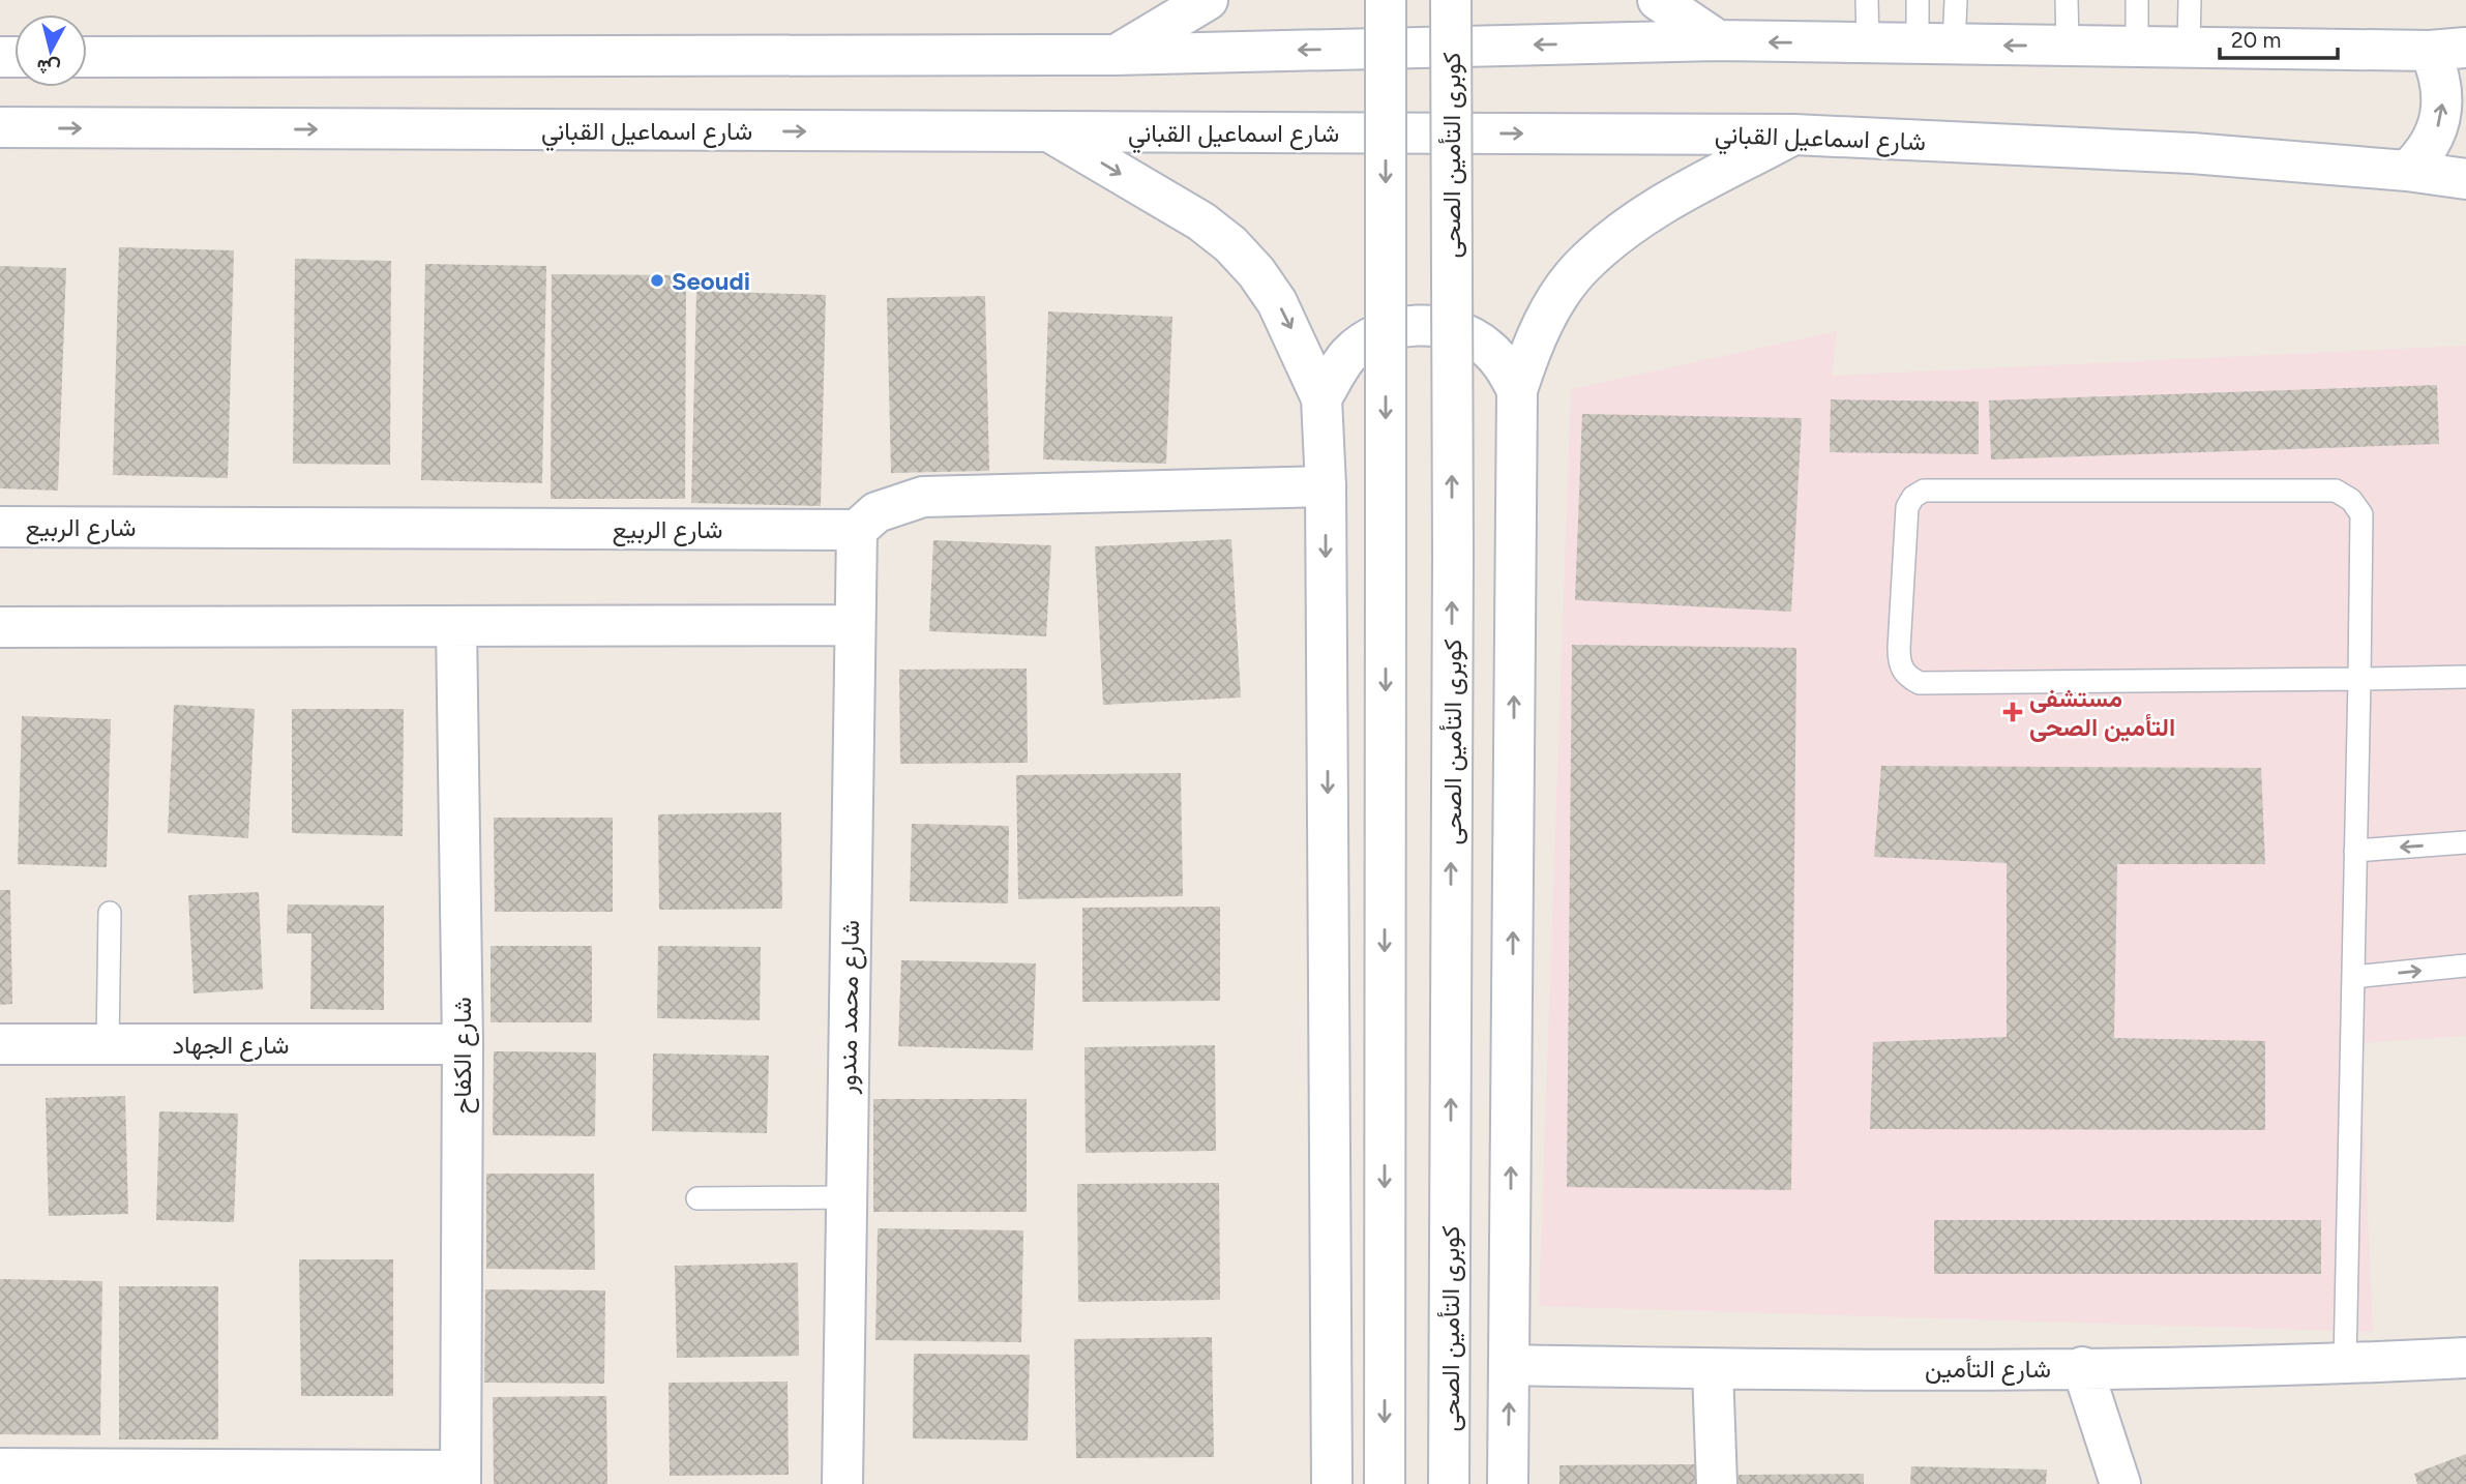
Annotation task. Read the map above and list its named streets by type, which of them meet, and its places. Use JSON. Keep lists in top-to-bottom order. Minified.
{"streets":{"street":["شارع اسماعيل القباني","كوبرى التأمين الصحى","شارع الربيع","شارع محمد مندور","شارع الجهاد","شارع الكفاح","شارع التأمين"]},"crossings":[["شارع الربيع","شارع محمد مندور"],["شارع الجهاد","شارع الكفاح"]],"places":{"other":["Seoudi"],"health":["مستشفى التأمين الصحى"]},"scale_bar":"20 m","north":"bottom"}
